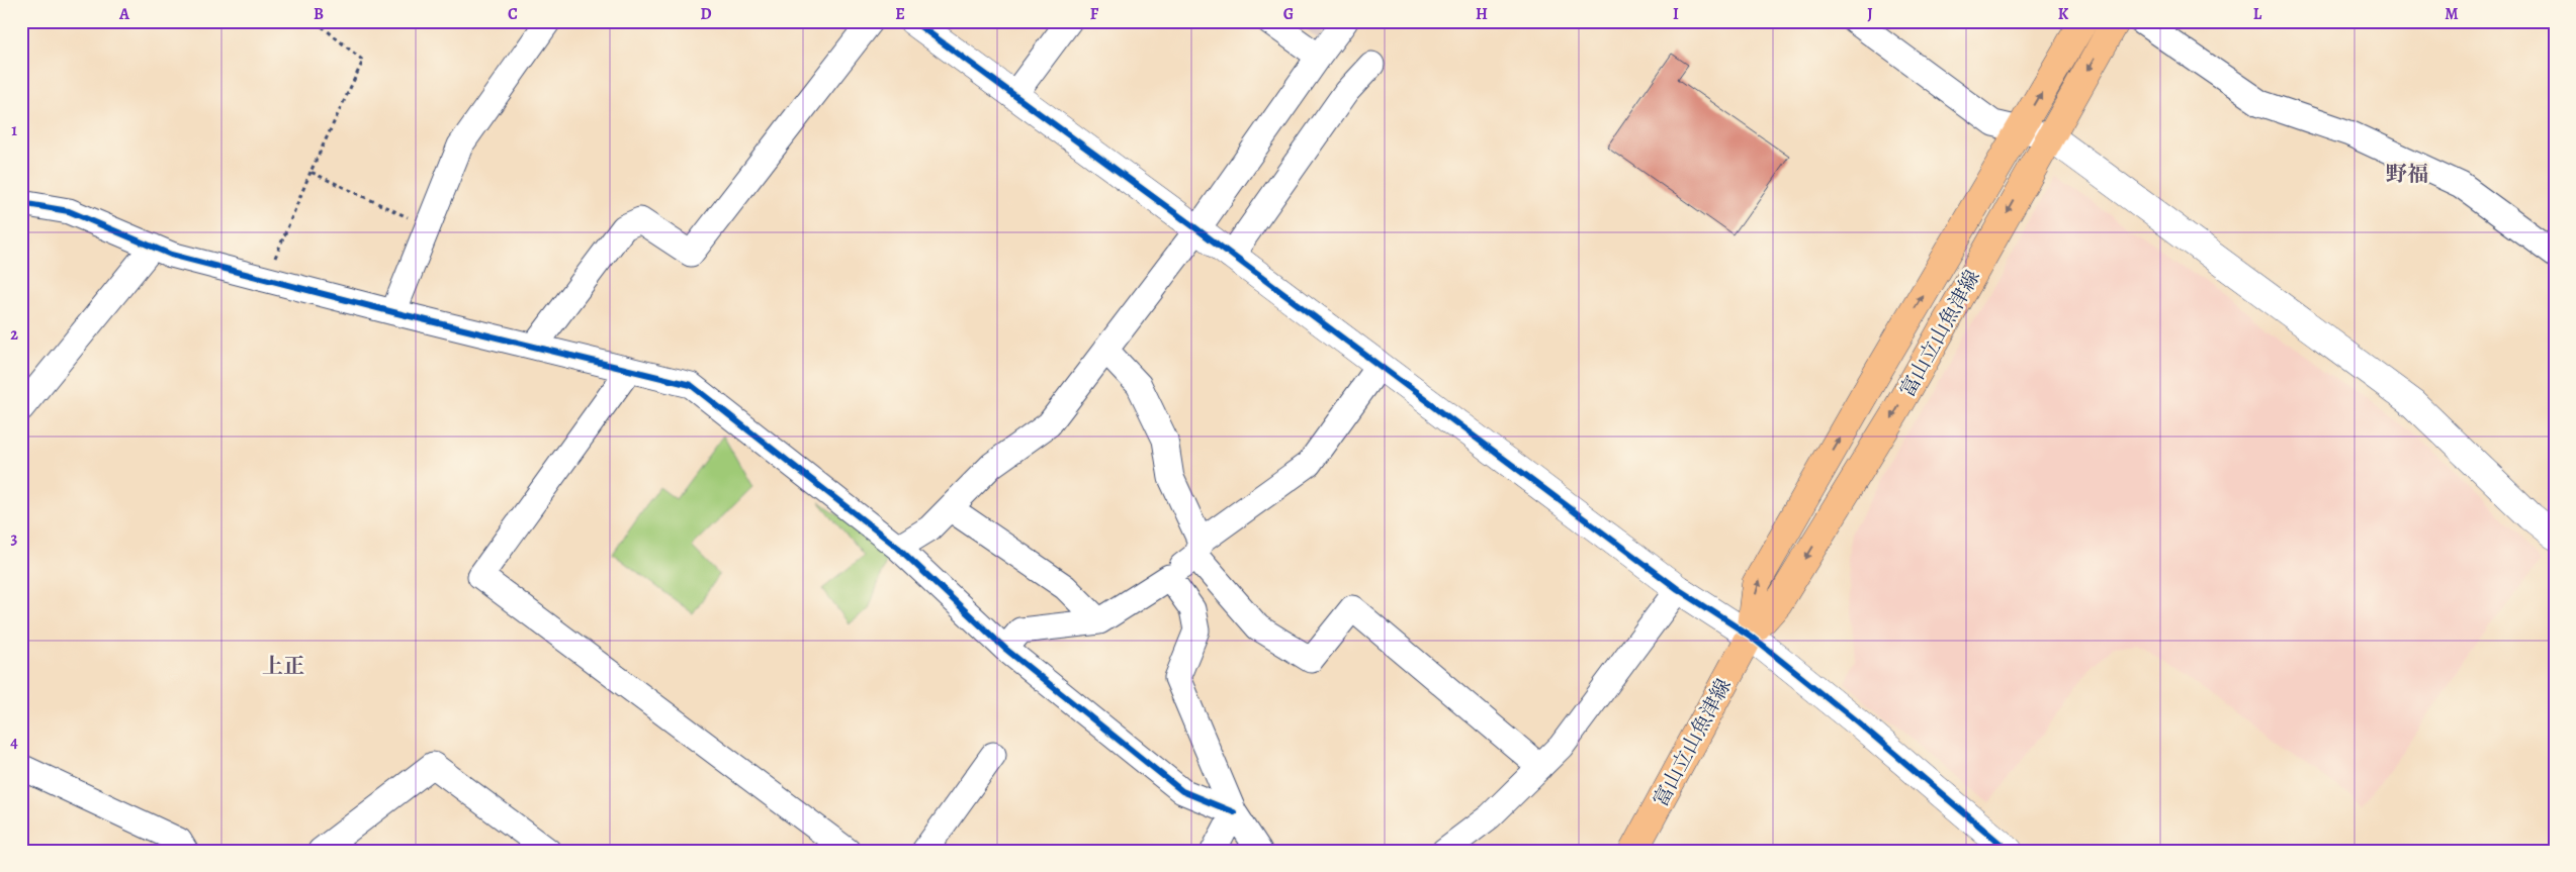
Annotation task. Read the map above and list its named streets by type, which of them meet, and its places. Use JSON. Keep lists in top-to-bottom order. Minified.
{"streets":{"main road":["富山立山魚津線"]},"districts":["野福","上正"],"grid":{"columns":["A","B","C","D","E","F","G","H","I","J","K","L","M"],"rows":["1","2","3","4"]}}
